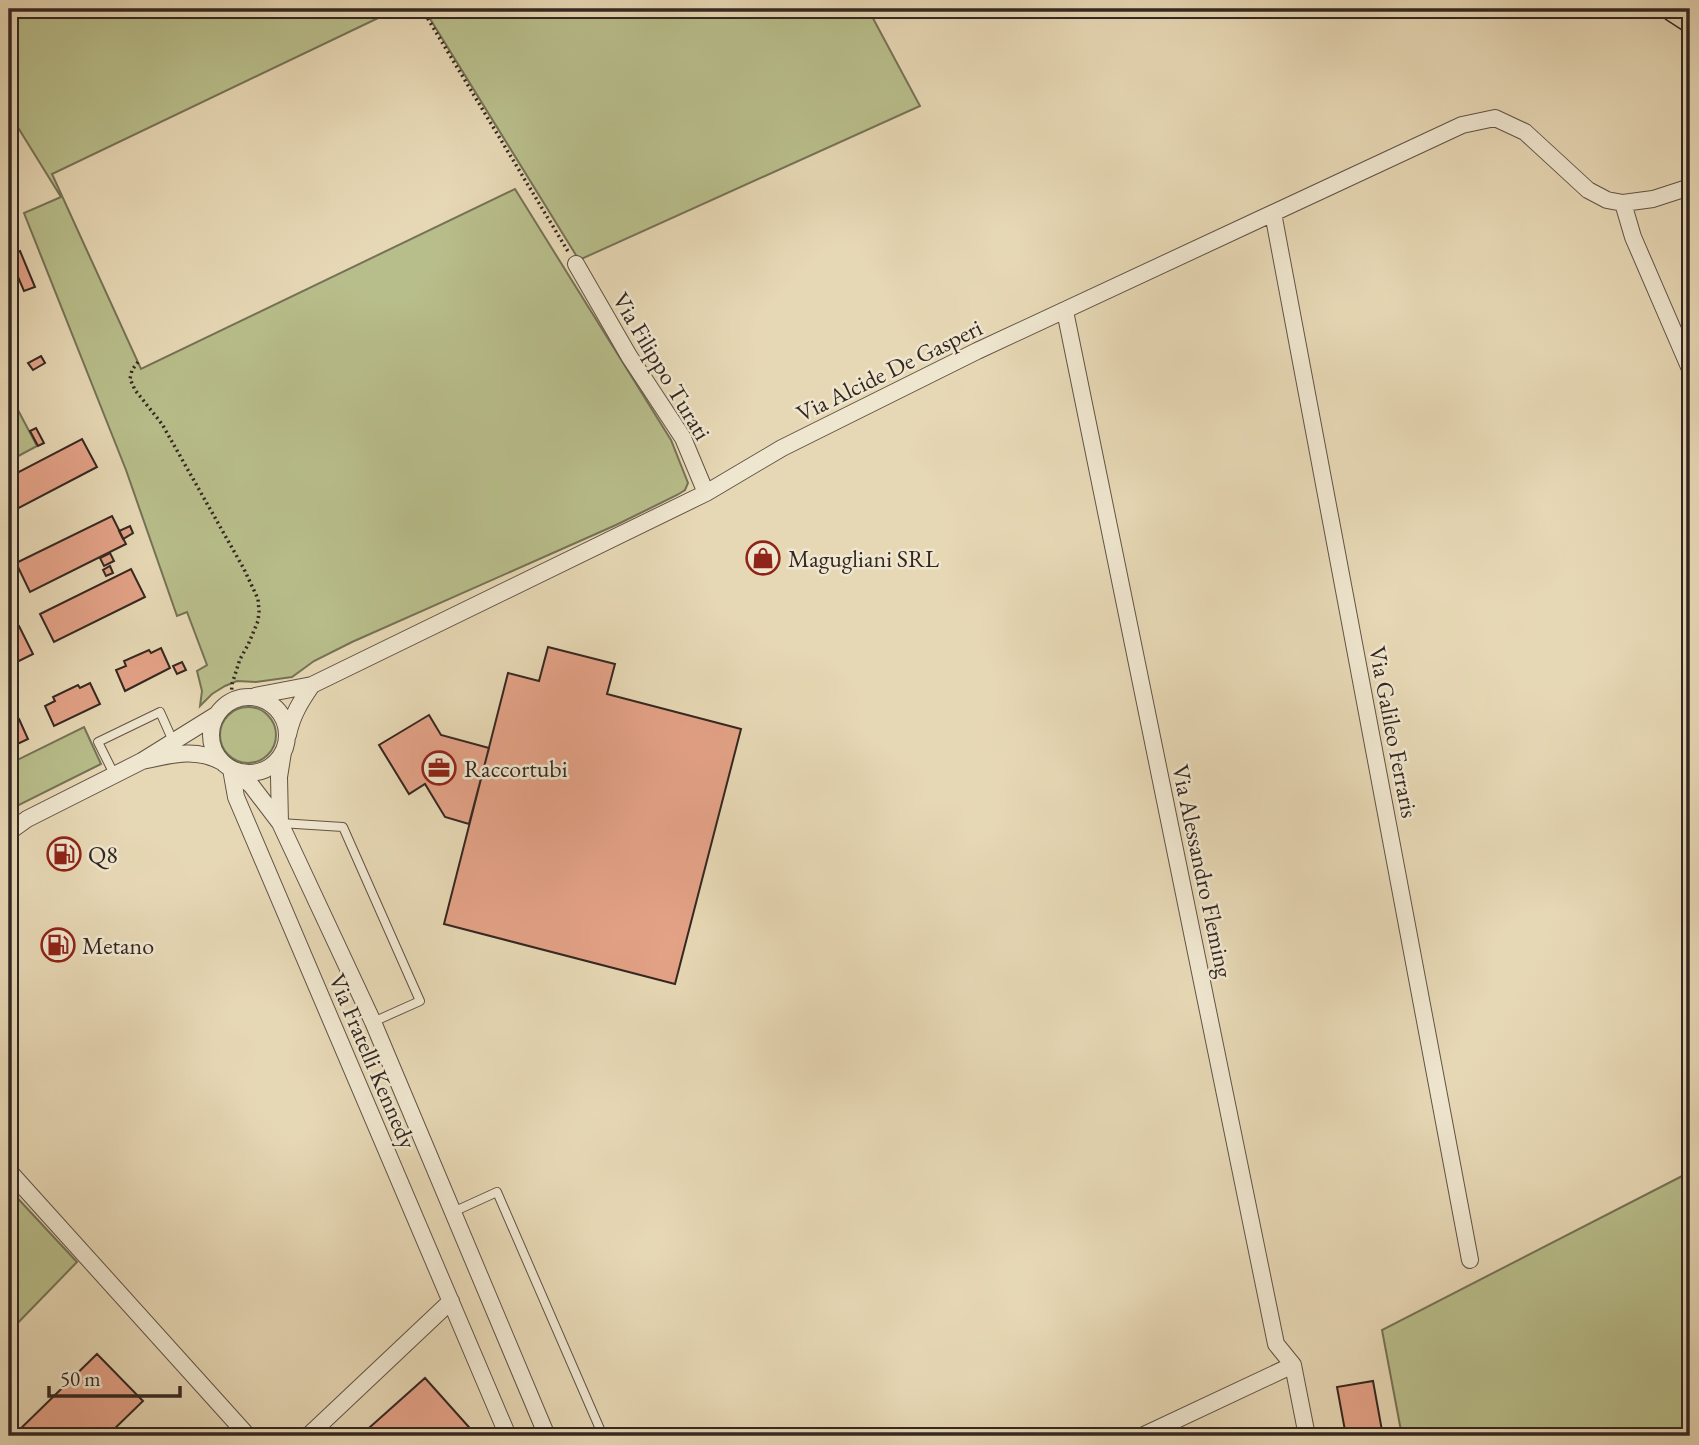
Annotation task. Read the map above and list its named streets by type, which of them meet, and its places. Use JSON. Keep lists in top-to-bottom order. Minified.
{"streets":{"street":["Via Filippo Turati","Via Alcide De Gasperi","Via Galileo Ferraris","Via Alessandro Fleming","Via Fratelli Kennedy"]},"crossings":[["Via Filippo Turati","Via Alcide De Gasperi"],["Via Alcide De Gasperi","Via Galileo Ferraris"],["Via Alcide De Gasperi","Via Alessandro Fleming"],["Via Alcide De Gasperi","Via Fratelli Kennedy"]],"places":{"shop":["Magugliani SRL"],"office":["Raccortubi"],"fuel station":["Q8","Metano"]},"scale_bar":"50 m"}
